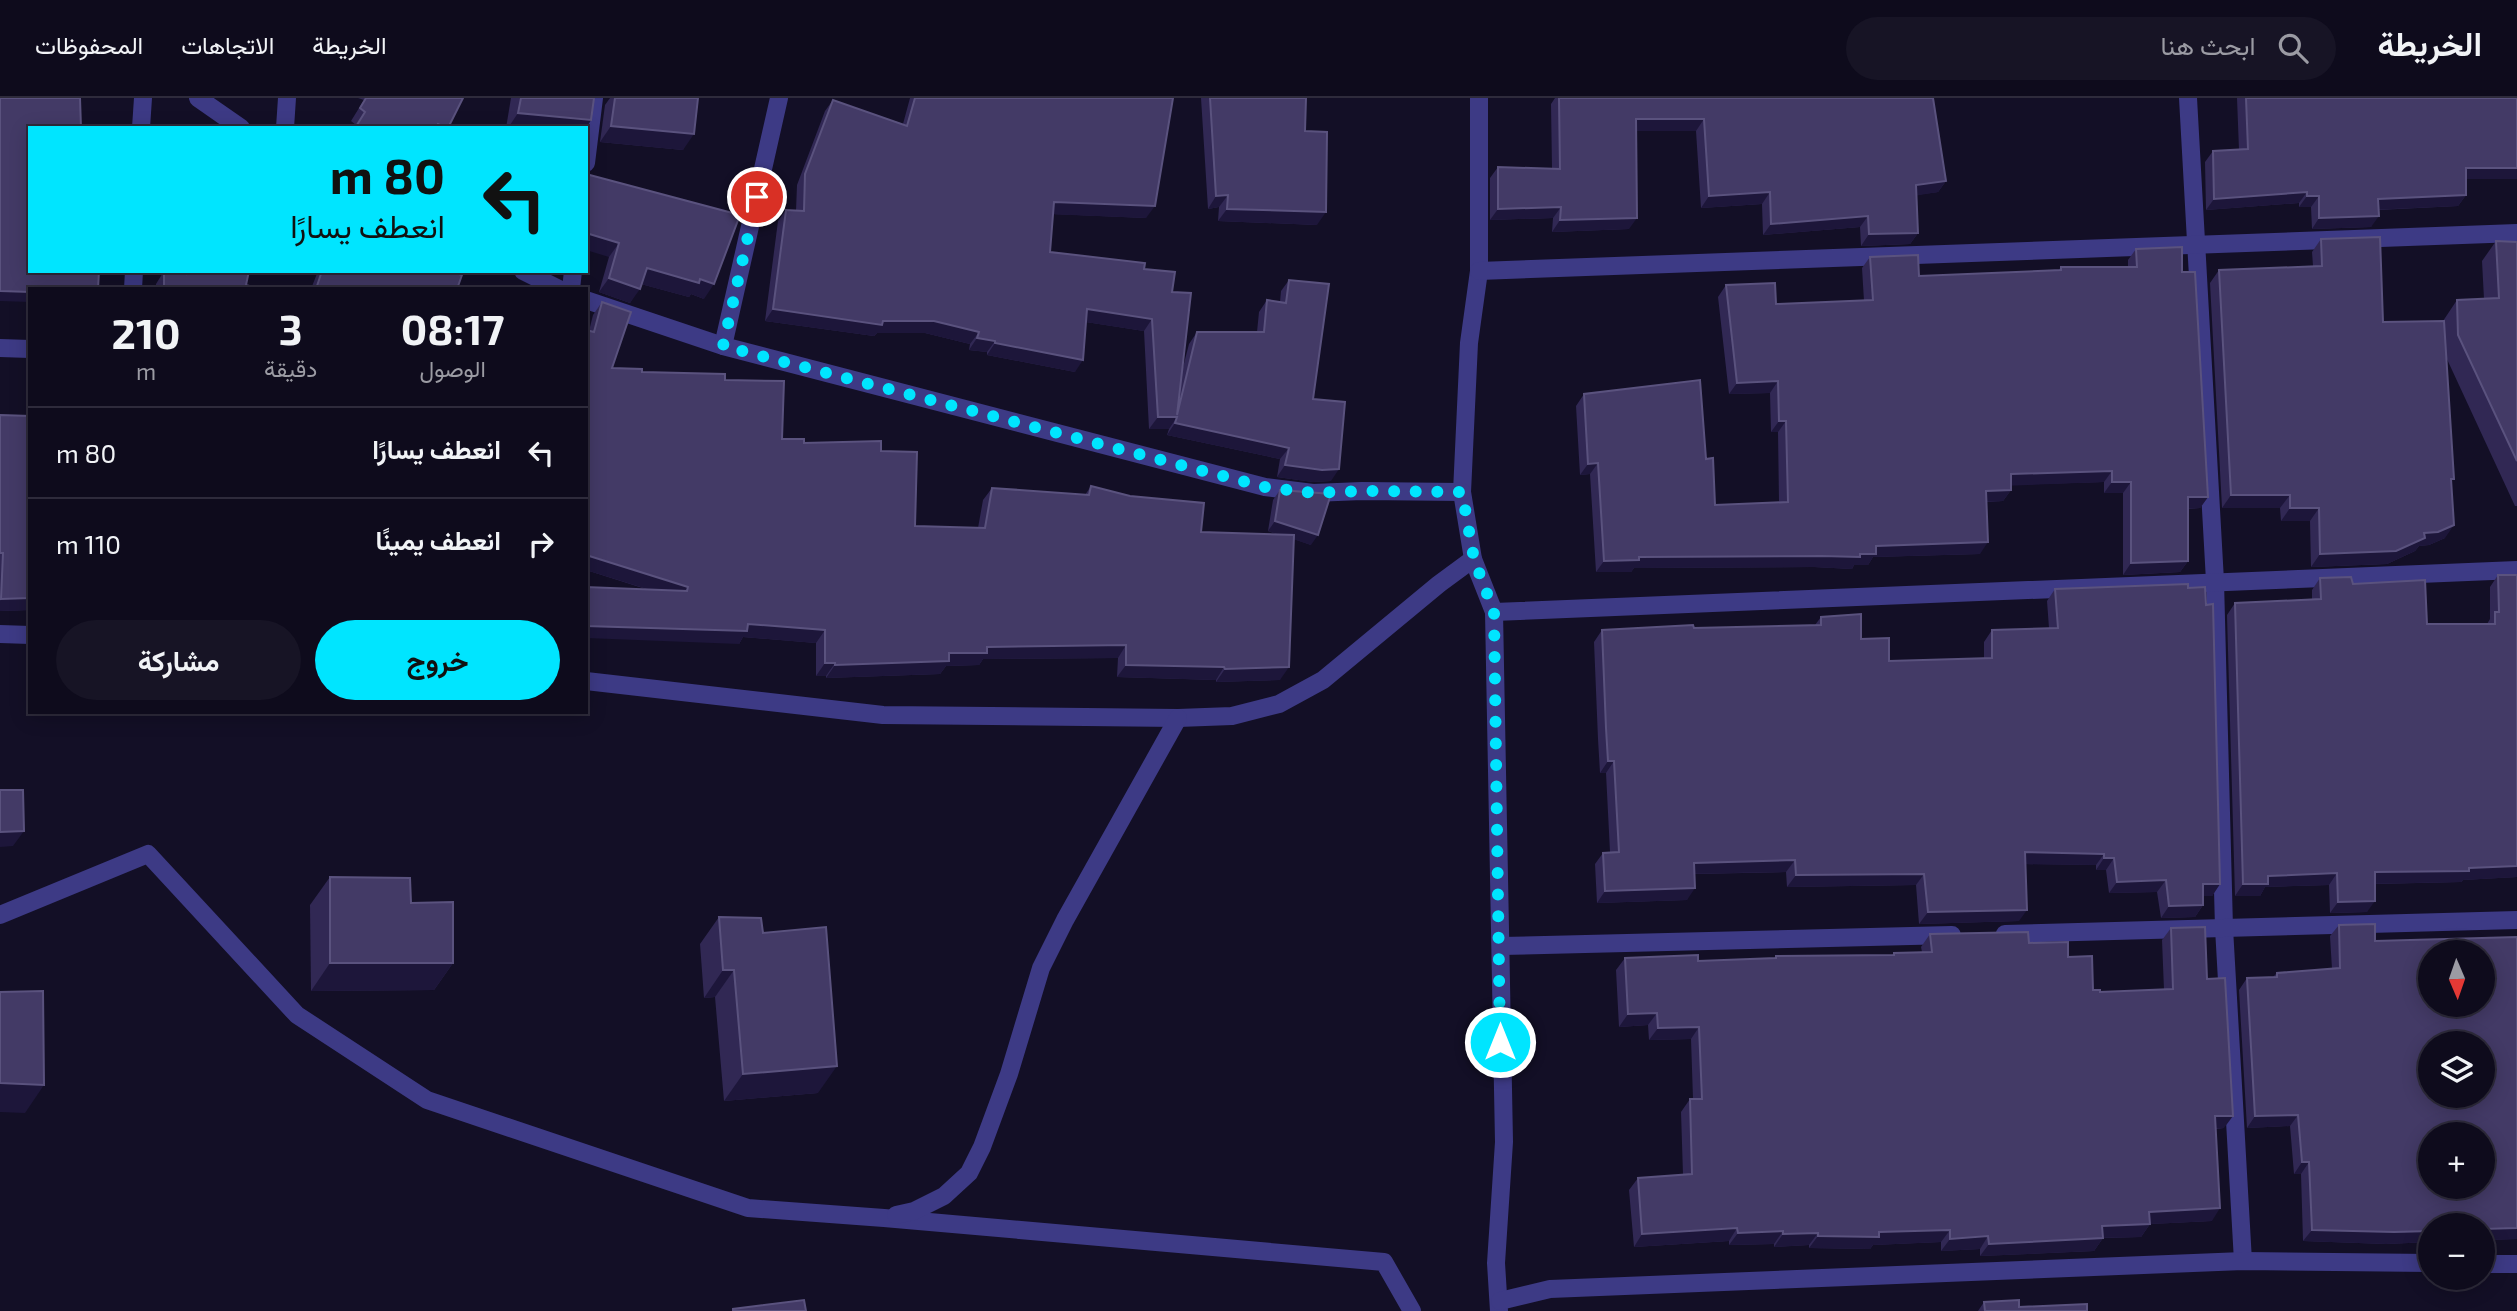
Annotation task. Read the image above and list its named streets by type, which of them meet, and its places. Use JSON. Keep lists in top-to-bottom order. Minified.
{"north":"bottom","page":{"header":"الخريطة","search":"ابحث هنا","nav":["الخريطة","الاتجاهات","المحفوظات"],"turn":["80 m","انعطف يسارًا"],"eta":["08:17","الوصول","3","دقيقة","210","m"],"list":[{"name":"انعطف يسارًا","value":"80 m"},{"name":"انعطف يمينًا","value":"110 m"}],"buttons":["خروج","مشاركة"],"map_buttons":["+","−"]}}
